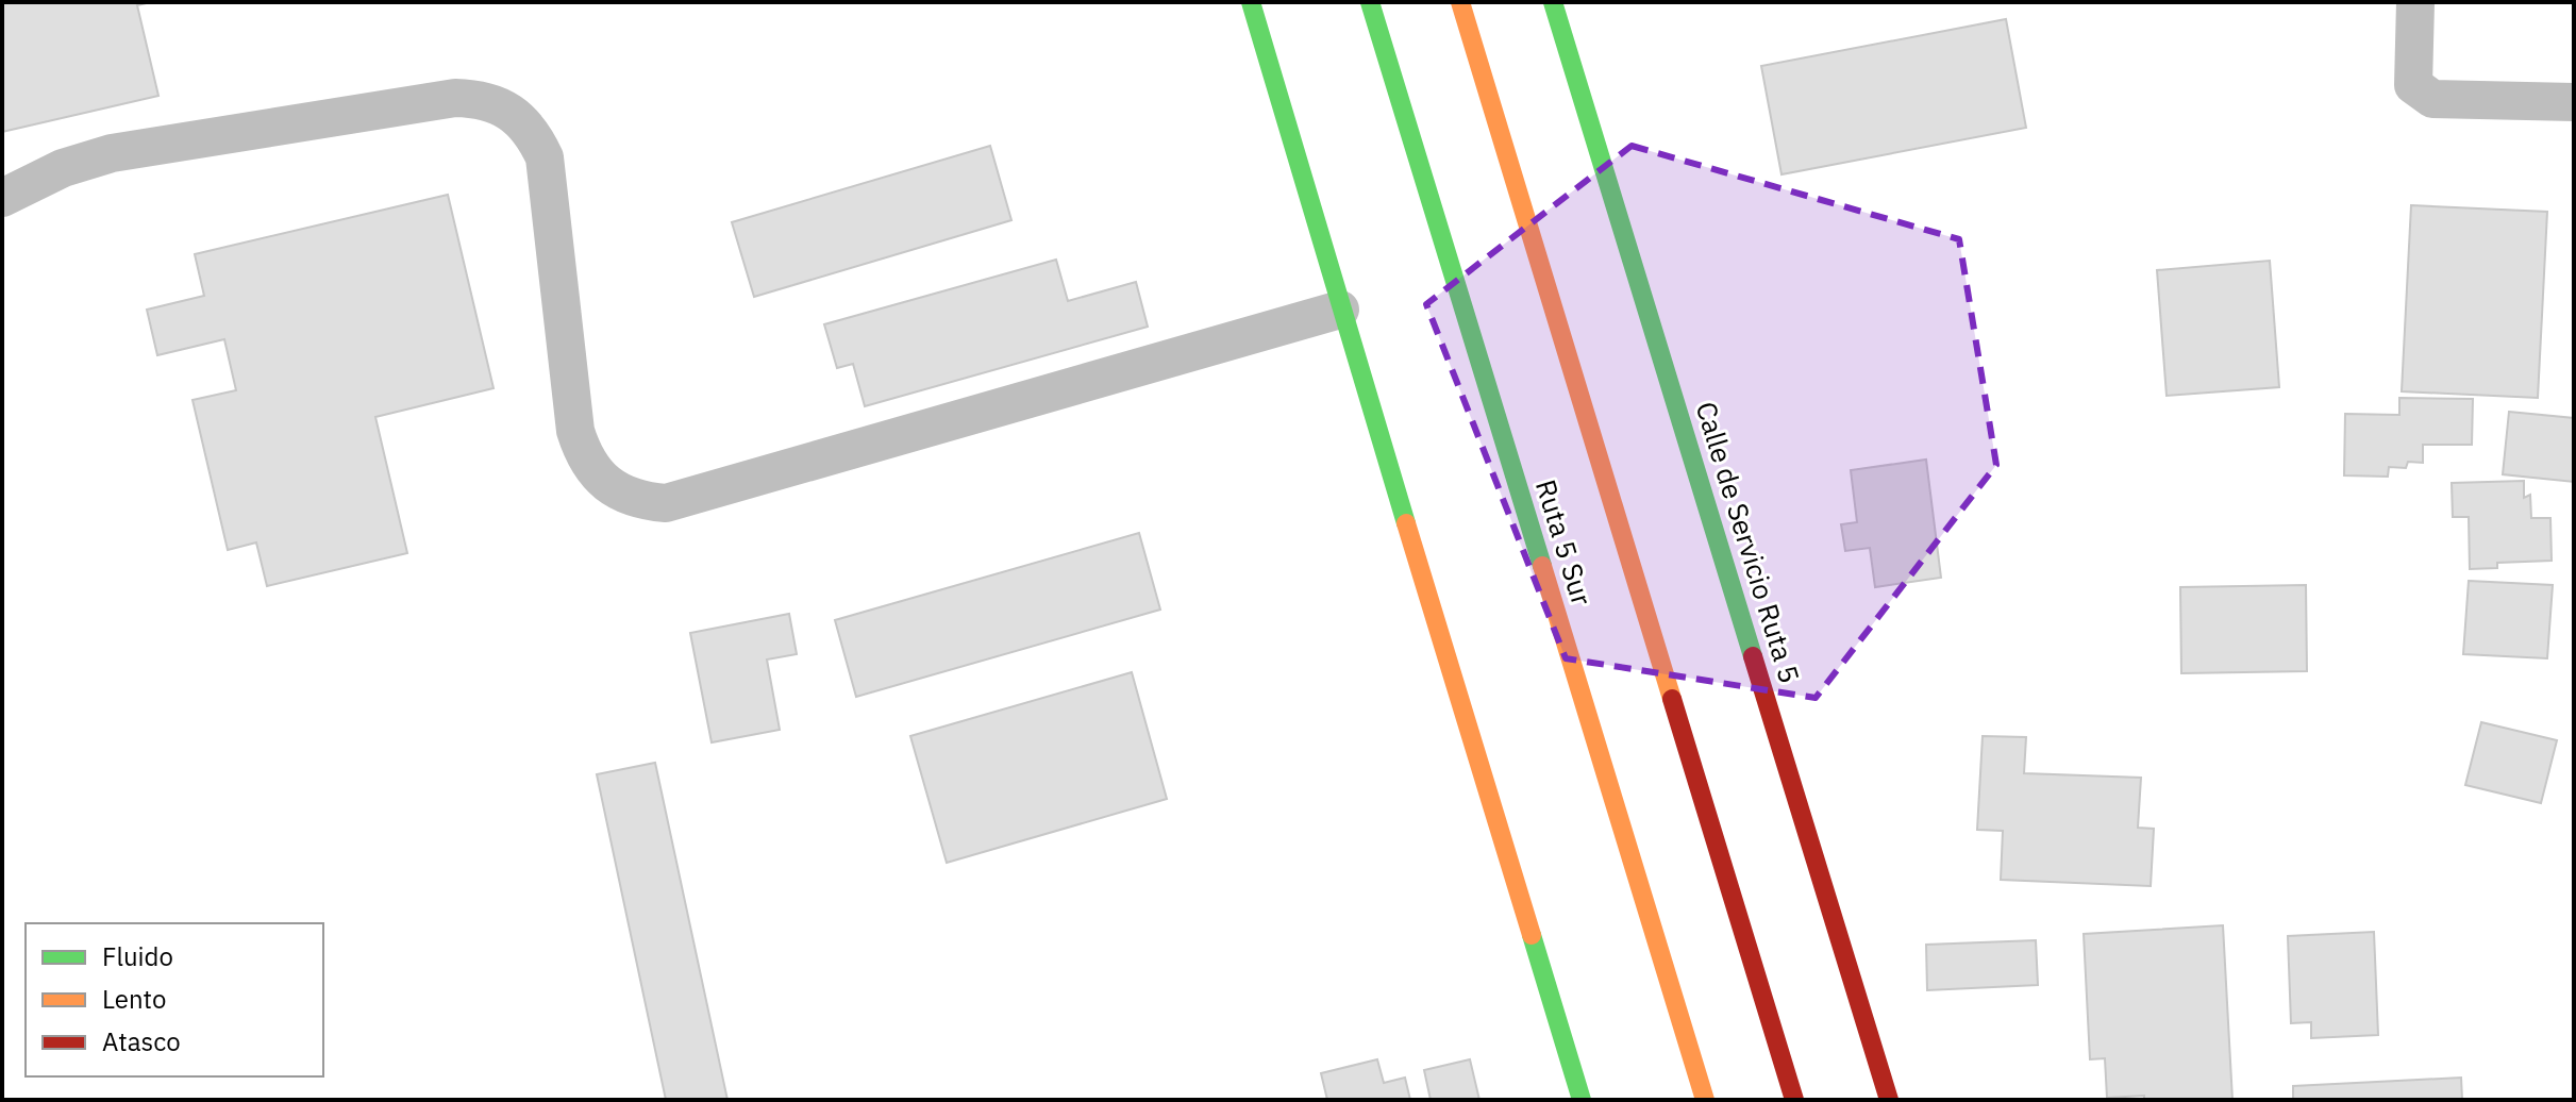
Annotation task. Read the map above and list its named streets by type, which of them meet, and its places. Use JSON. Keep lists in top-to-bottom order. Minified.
{"streets":{"main road":["Ruta 5 Sur","Calle de Servicio Ruta 5"]},"legend":["Fluido","Lento","Atasco"]}
